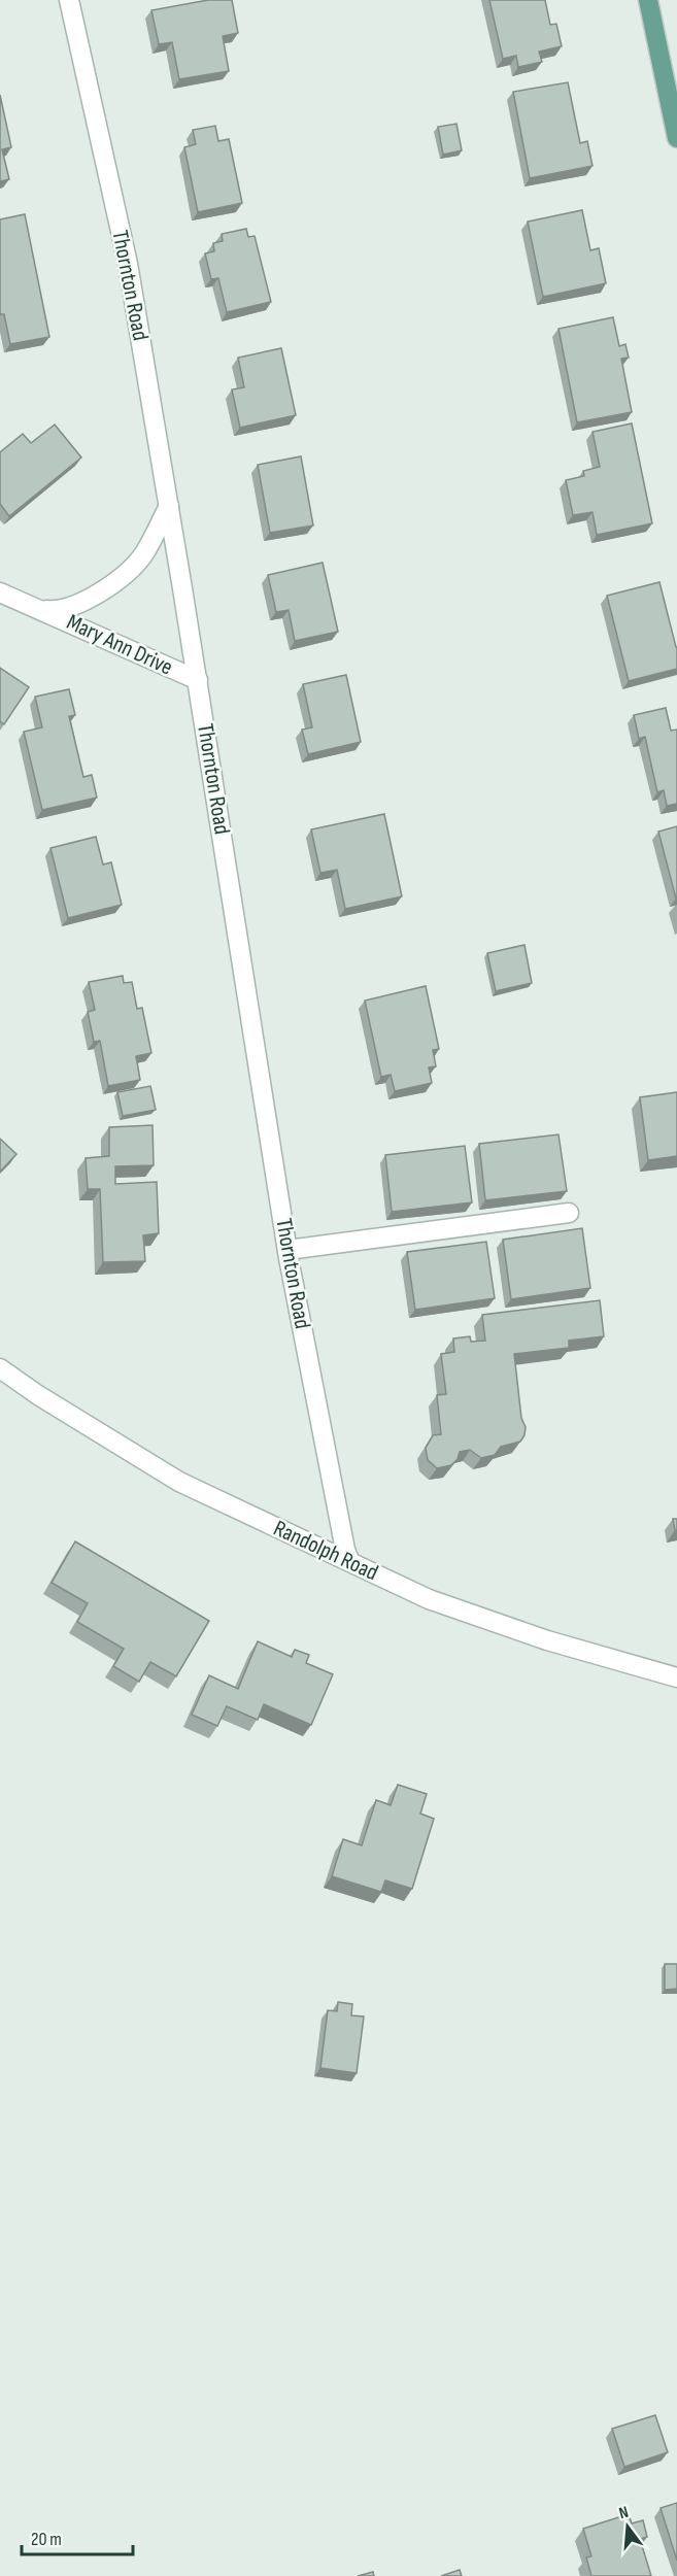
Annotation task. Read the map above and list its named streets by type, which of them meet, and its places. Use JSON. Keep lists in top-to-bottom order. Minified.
{"streets":{"street":["Thornton Road","Mary Ann Drive","Randolph Road"]},"crossings":[["Thornton Road","Mary Ann Drive"],["Thornton Road","Randolph Road"]],"scale_bar":"20 m","north":"top"}
